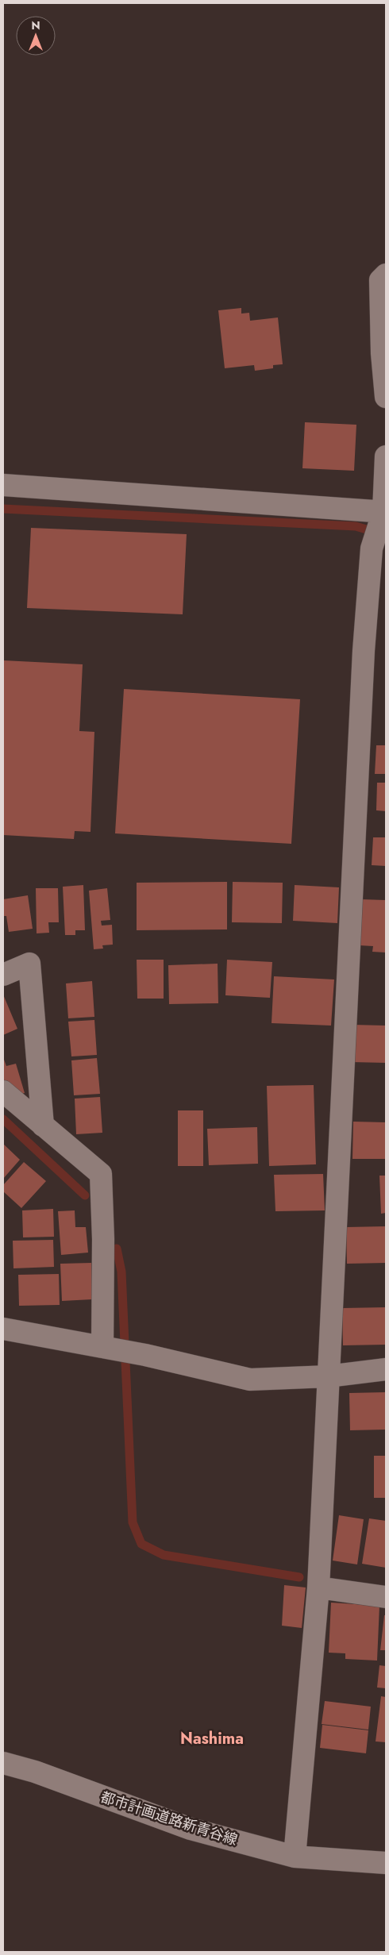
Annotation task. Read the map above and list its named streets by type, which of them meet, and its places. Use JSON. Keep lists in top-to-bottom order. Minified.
{"streets":{"street":["都市計画道路新青谷線"]},"districts":["Nashima"],"north":"top"}
